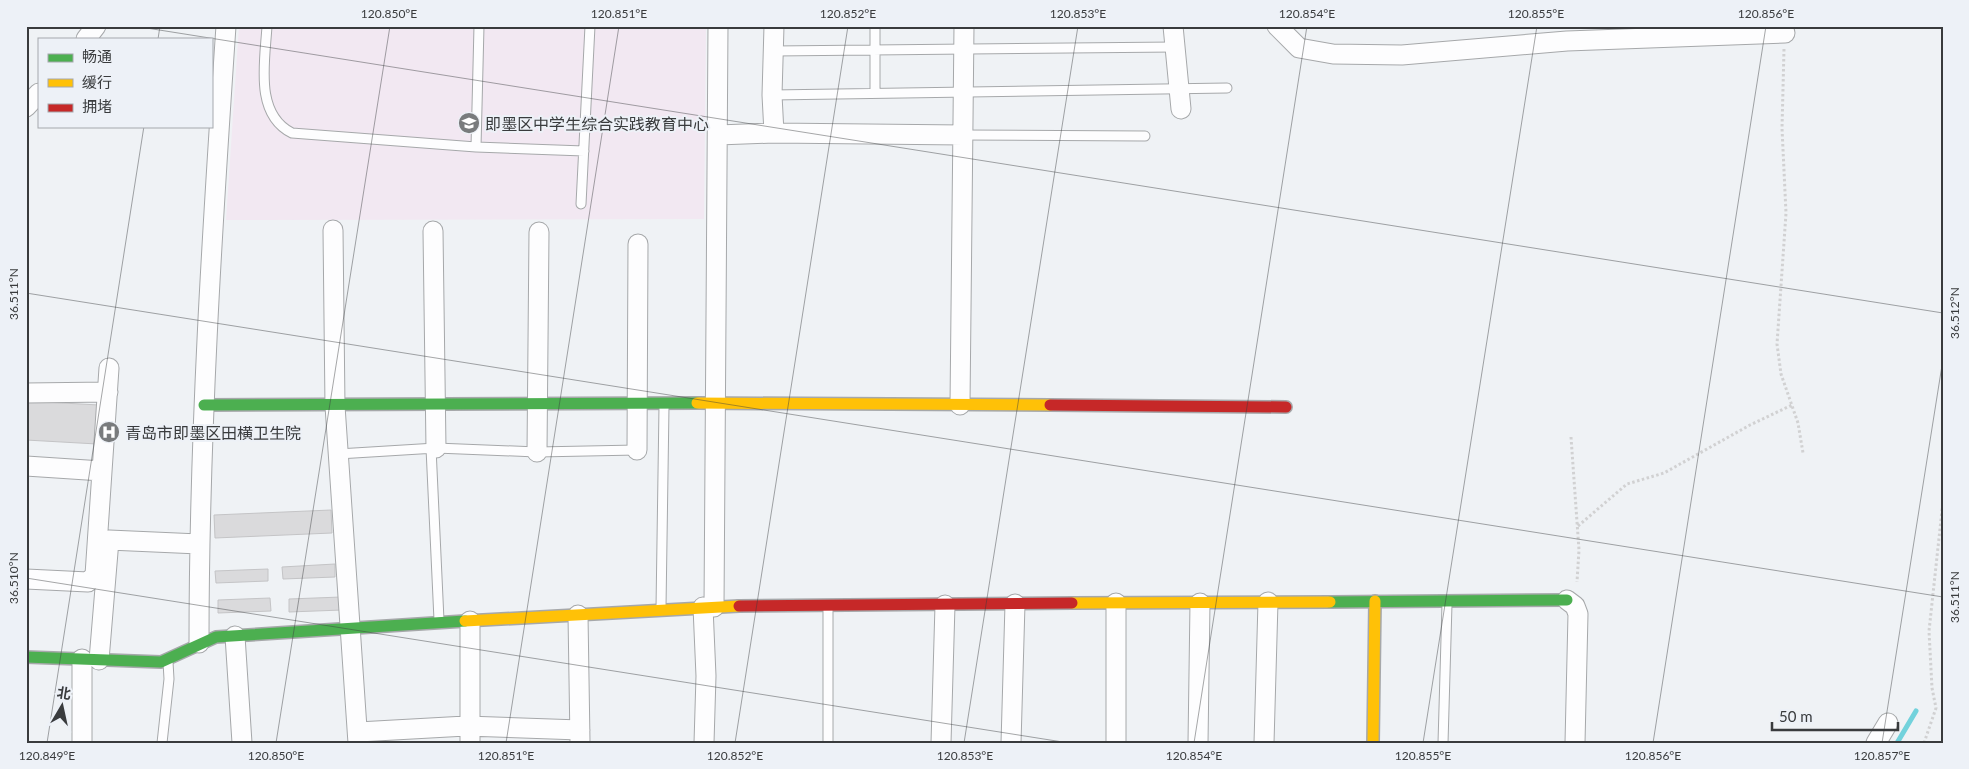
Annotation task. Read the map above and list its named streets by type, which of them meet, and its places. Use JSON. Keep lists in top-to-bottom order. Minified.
{"places":{"school or university":["即墨区中学生综合实践教育中心"],"hospital":["青岛市即墨区田横卫生院"]},"legend":["畅通","缓行","拥堵"],"scale_bar":"50 m","north":"top","coordinates":["120.850°E","120.851°E","120.852°E","120.853°E","120.854°E","120.855°E","120.856°E","36.511°N","36.512°N","36.510°N","120.849°E","120.857°E"]}
